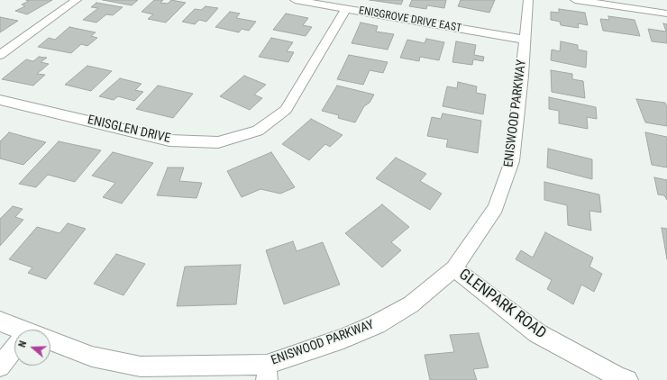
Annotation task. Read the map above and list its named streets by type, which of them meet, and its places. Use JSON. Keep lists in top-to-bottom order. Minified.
{"streets":{"street":["ENISGROVE DRIVE EAST","ENISWOOD PARKWAY","ENISGLEN DRIVE","GLENPARK ROAD"]},"crossings":[["ENISGROVE DRIVE EAST","ENISWOOD PARKWAY"],["ENISGROVE DRIVE EAST","ENISGLEN DRIVE"],["ENISWOOD PARKWAY","GLENPARK ROAD"]],"north":"left"}
